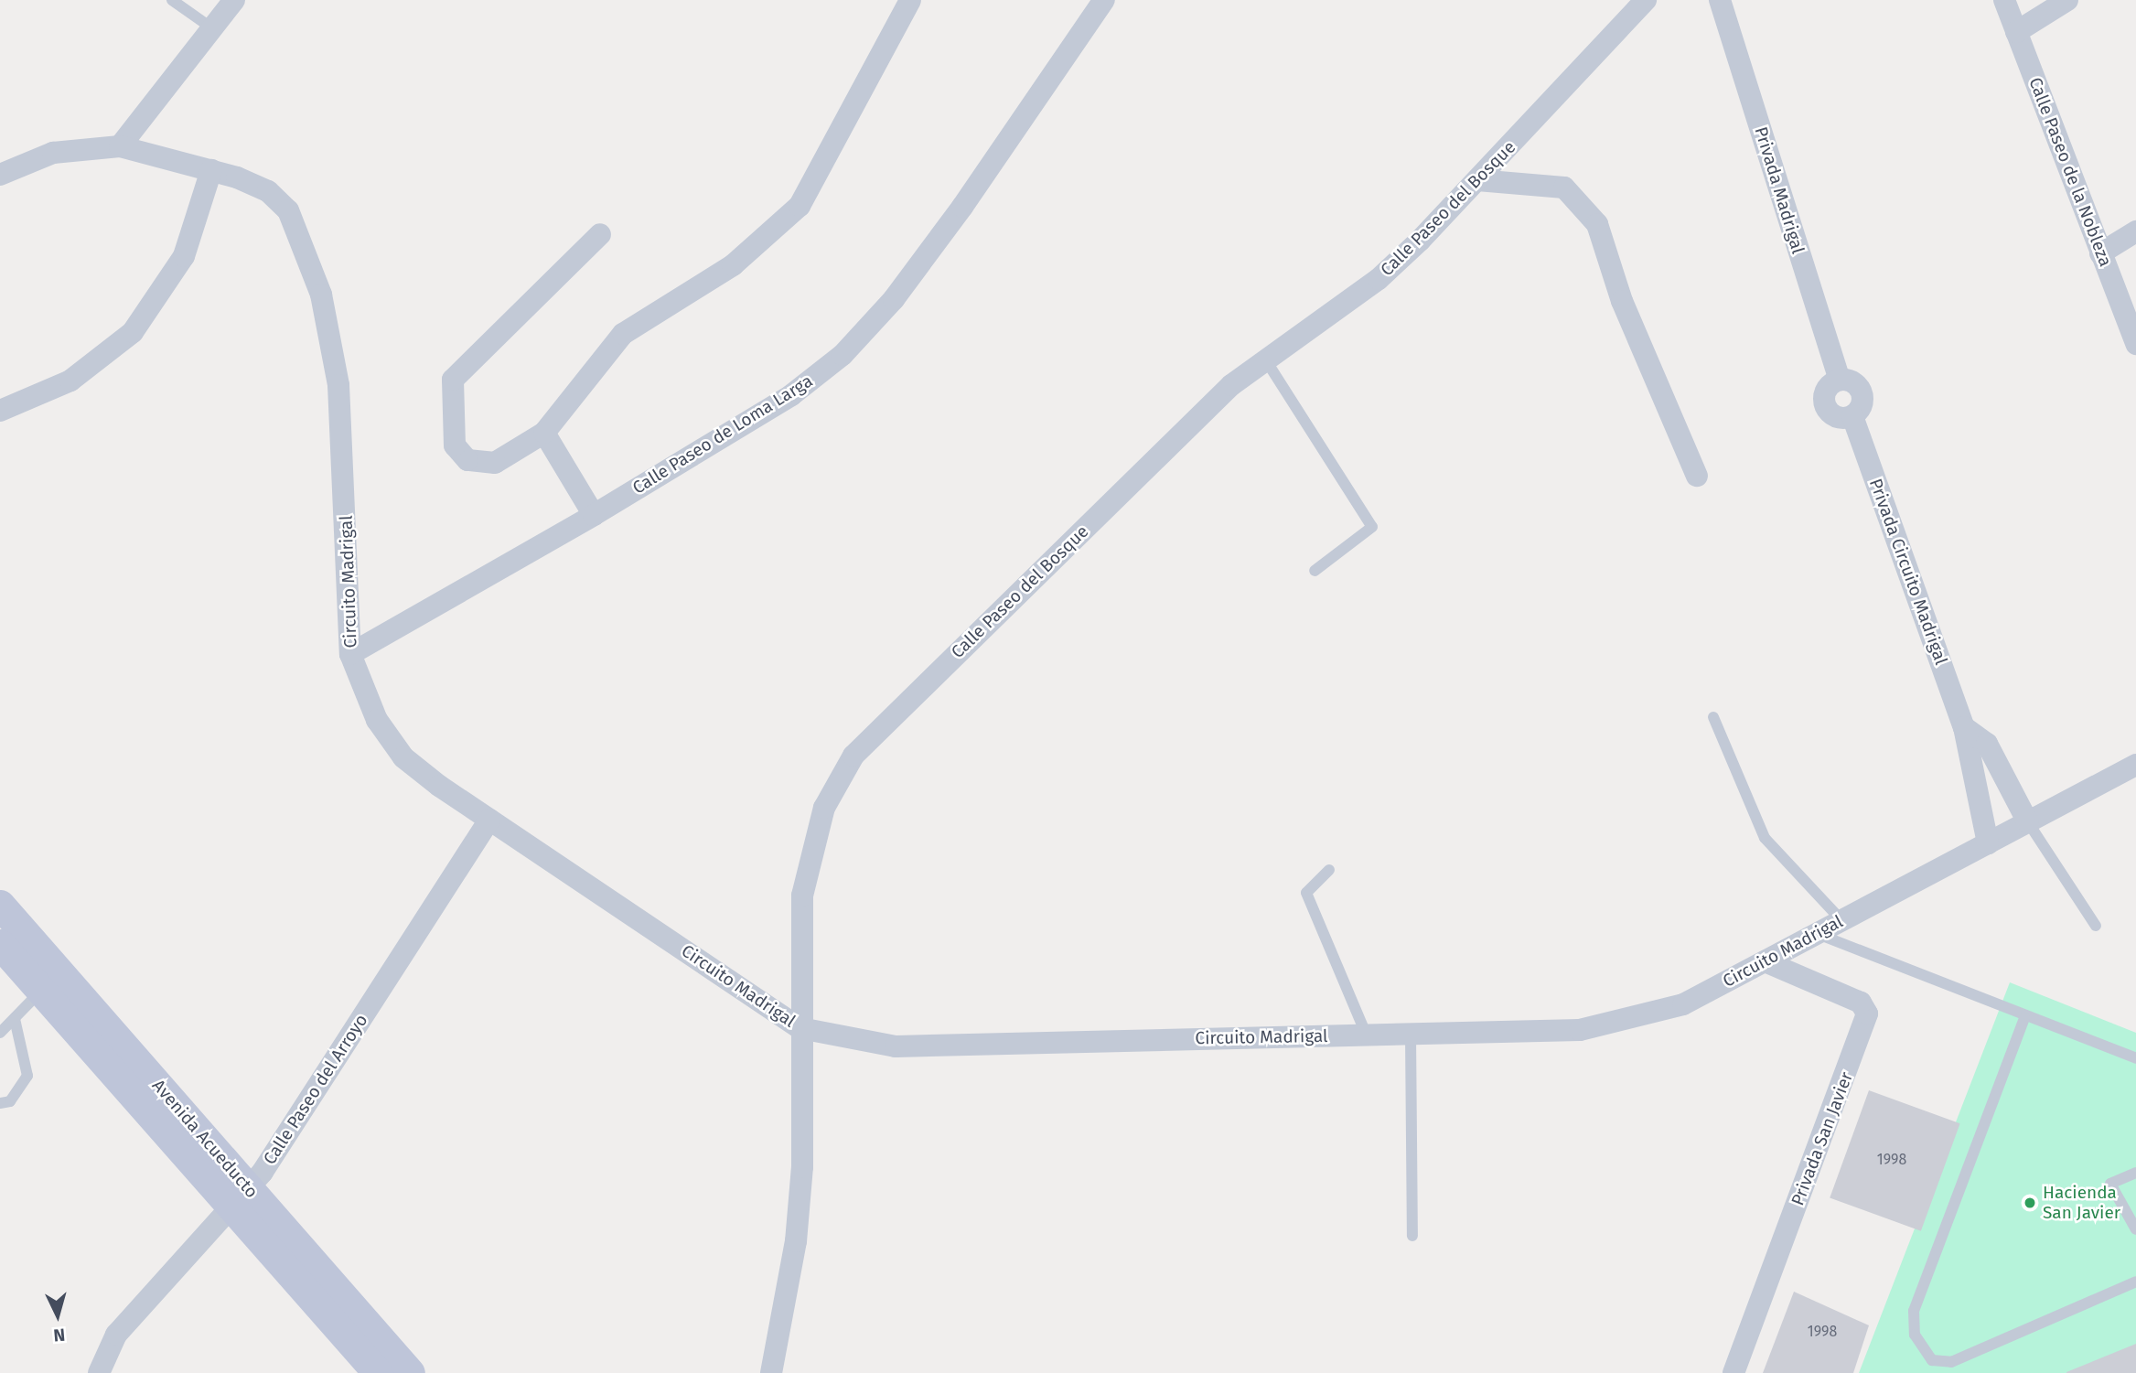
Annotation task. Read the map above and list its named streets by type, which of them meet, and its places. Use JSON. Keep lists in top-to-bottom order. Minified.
{"streets":{"main road":["Avenida Acueducto"],"street":["Calle Paseo de la Nobleza","Privada Madrigal","Calle Paseo del Bosque","Calle Paseo de Loma Larga","Privada Circuito Madrigal","Circuito Madrigal","Calle Paseo del Arroyo","Privada San Javier"]},"crossings":[["Privada Madrigal","Privada Circuito Madrigal"],["Calle Paseo del Bosque","Circuito Madrigal"],["Calle Paseo de Loma Larga","Circuito Madrigal"],["Privada Circuito Madrigal","Circuito Madrigal"],["Circuito Madrigal","Calle Paseo del Arroyo"],["Circuito Madrigal","Privada San Javier"],["Calle Paseo del Arroyo","Avenida Acueducto"]],"places":["Hacienda San Javier"],"house_numbers":["1998","1998"],"north":"bottom"}
